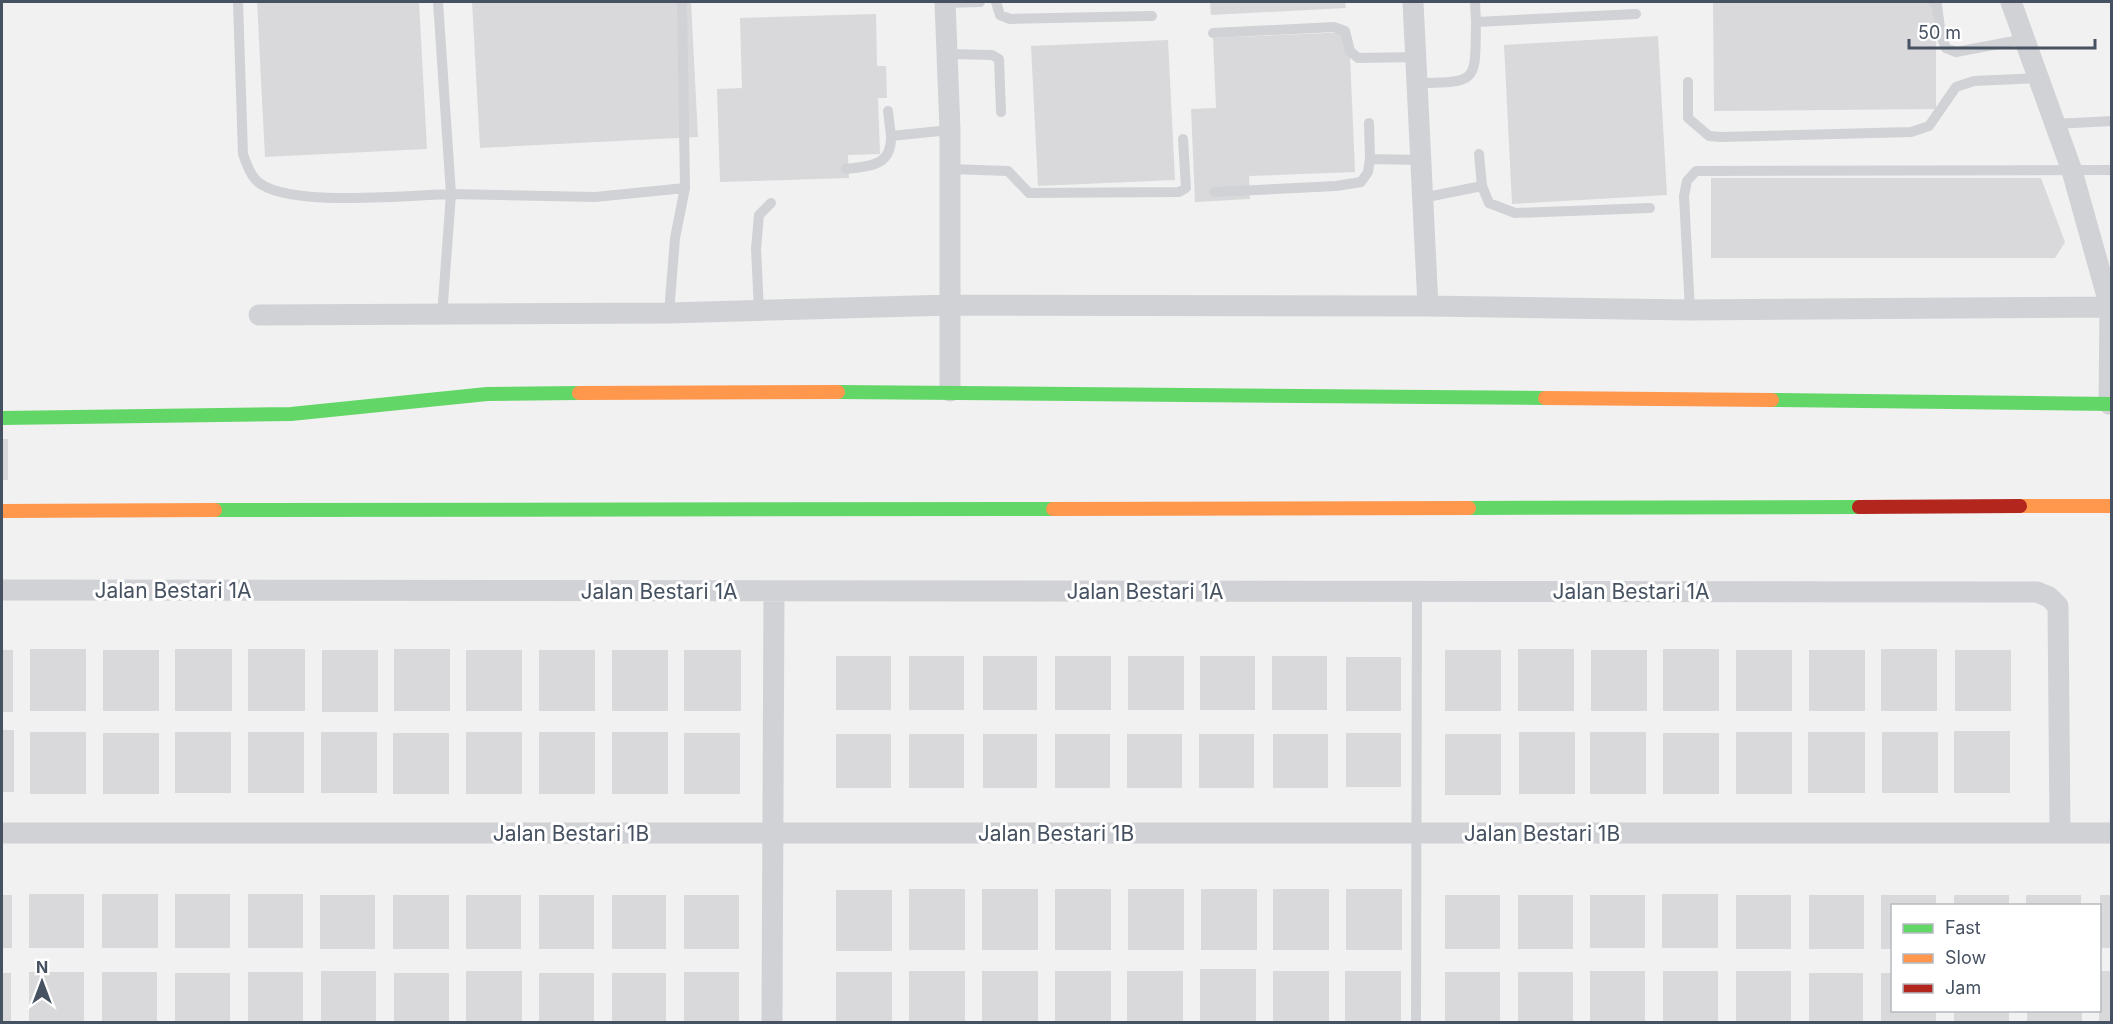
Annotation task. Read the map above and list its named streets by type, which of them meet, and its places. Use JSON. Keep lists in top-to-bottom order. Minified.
{"streets":{"street":["Jalan Bestari 1A","Jalan Bestari 1B"]},"crossings":[["Jalan Bestari 1A","Jalan Bestari 1B"]],"legend":["Fast","Slow","Jam"],"scale_bar":"50 m","north":"top"}
